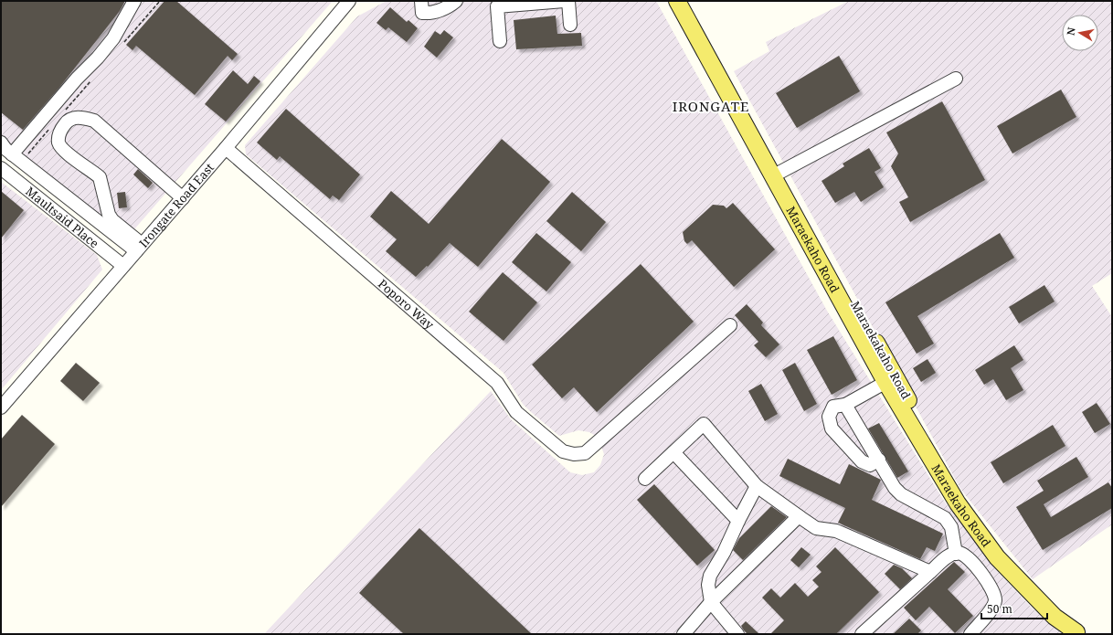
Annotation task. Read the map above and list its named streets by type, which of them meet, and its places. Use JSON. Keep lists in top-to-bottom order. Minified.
{"streets":{"main road":["Maraekaho Road"],"street":["Irongate Road East","Maultsaid Place","Poporo Way"]},"crossings":[["Irongate Road East","Maultsaid Place"],["Irongate Road East","Poporo Way"]],"districts":["IRONGATE"],"scale_bar":"50 m","north":"left"}
